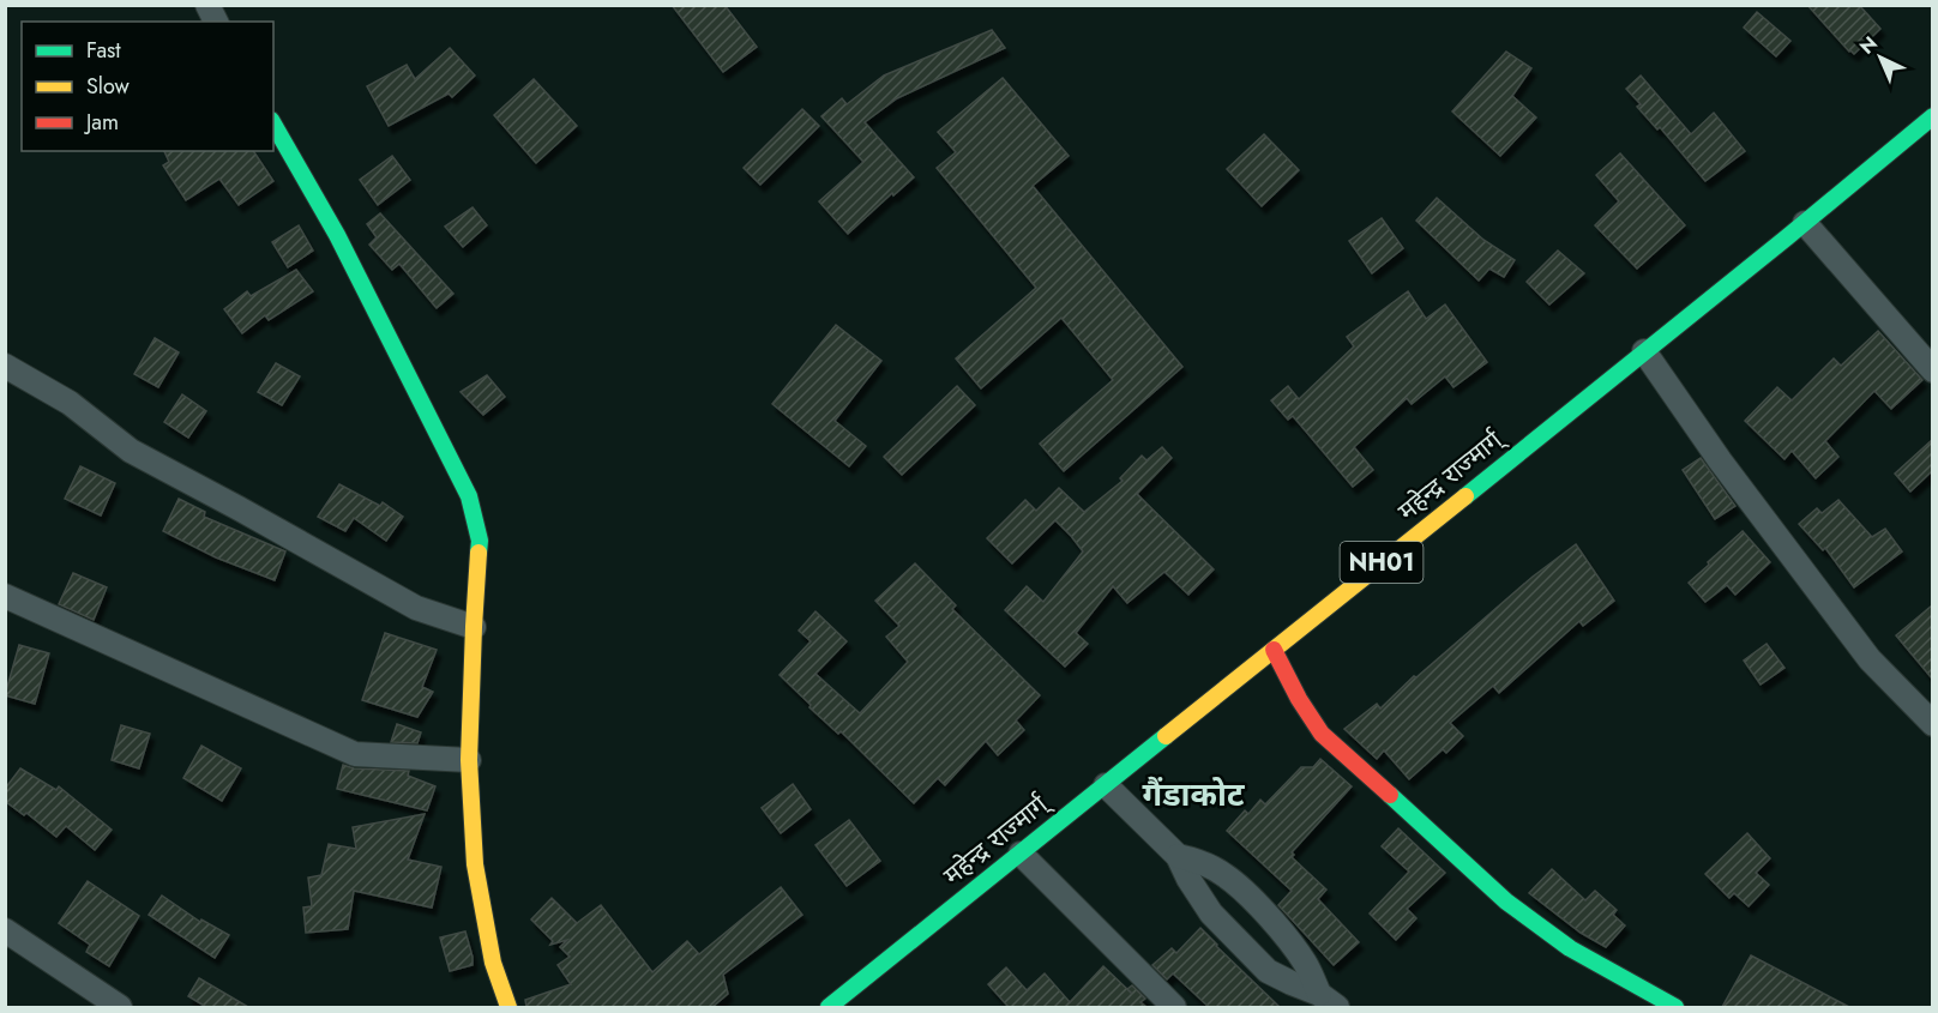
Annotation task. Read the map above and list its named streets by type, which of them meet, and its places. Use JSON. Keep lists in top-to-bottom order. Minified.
{"streets":{"main road":["महेन्द्र राज्मार्ग्","NH01"]},"districts":["गैंडाकोट"],"legend":["Fast","Slow","Jam"],"north":"top left"}
